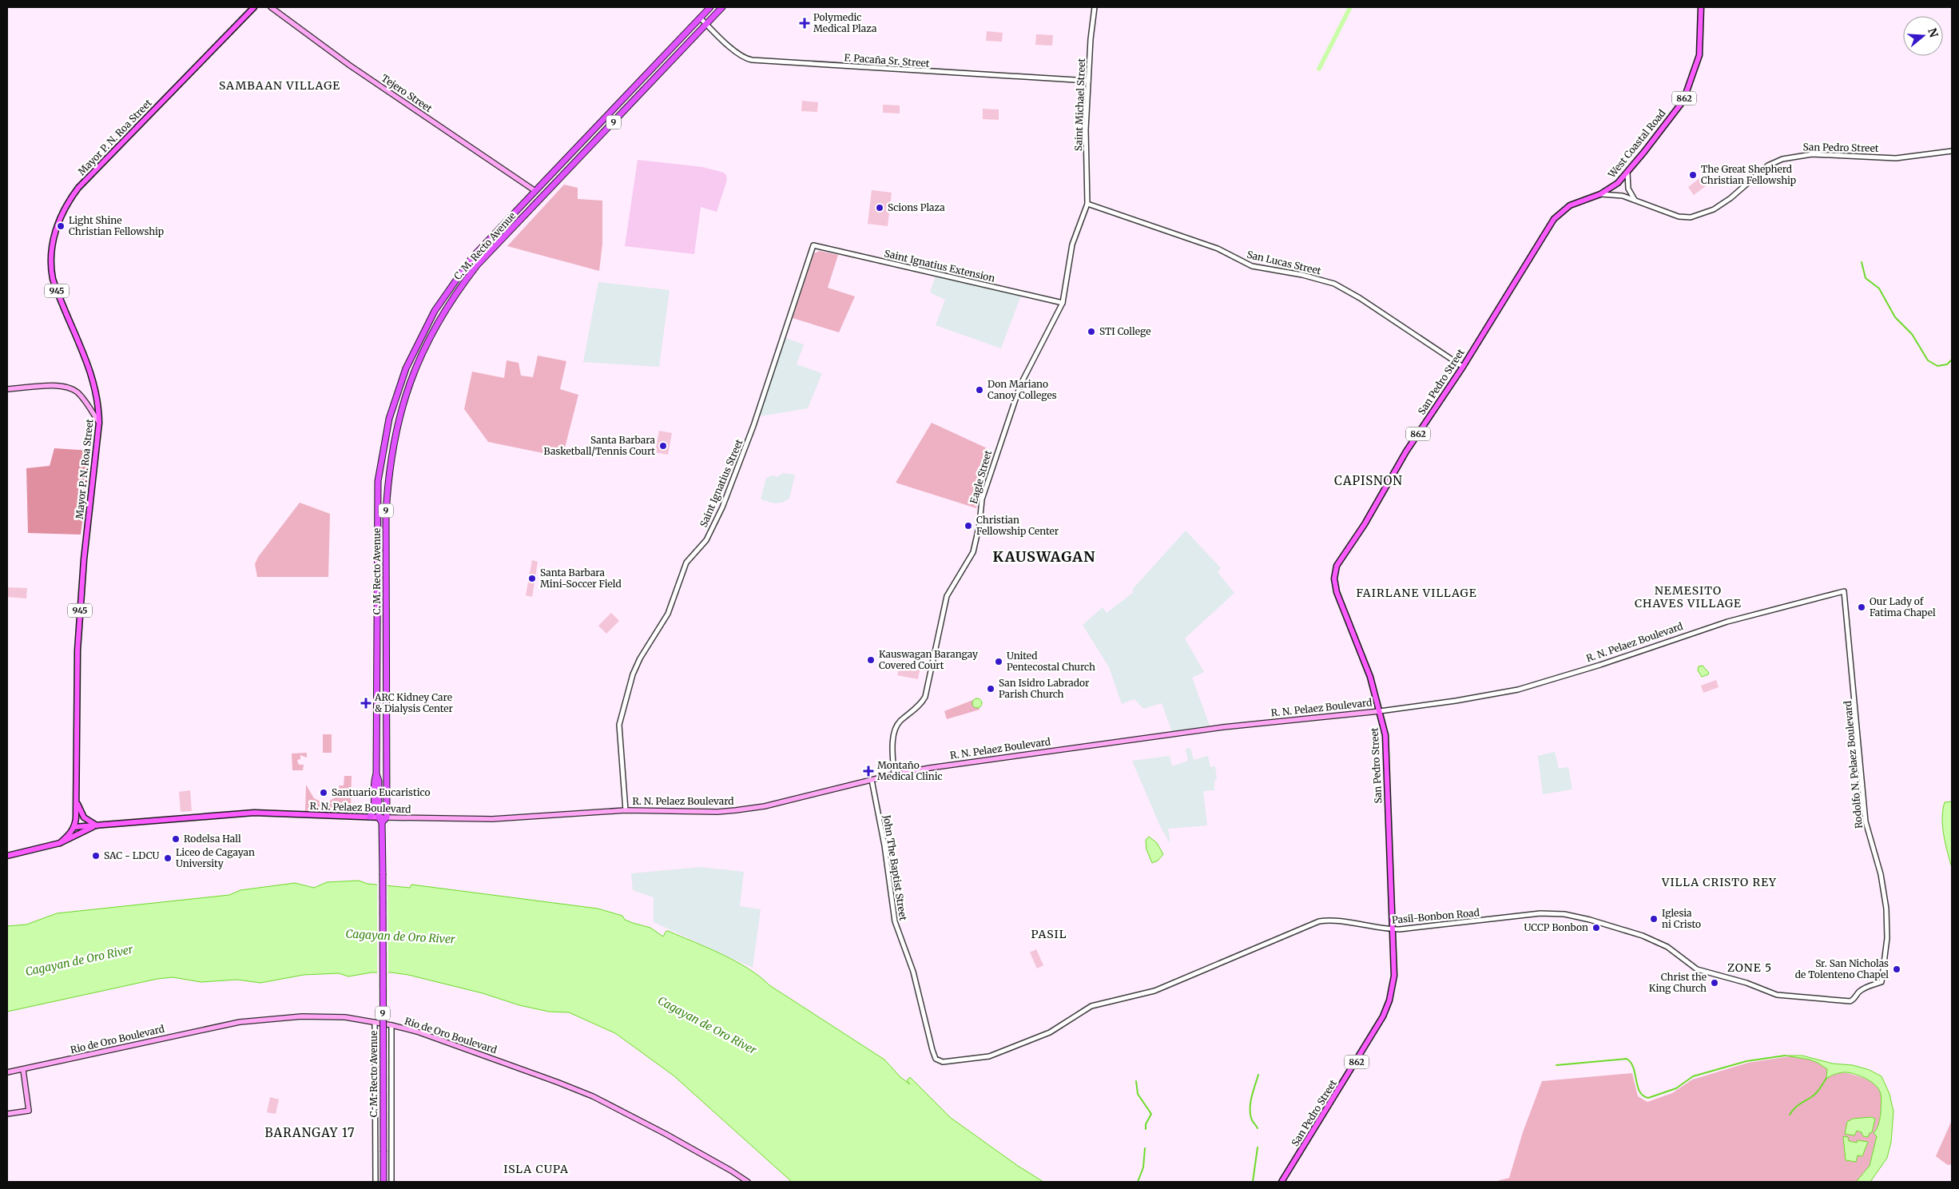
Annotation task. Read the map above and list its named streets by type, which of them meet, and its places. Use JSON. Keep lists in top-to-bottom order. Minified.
{"streets":{"highway":["9","C. M. Recto Avenue"],"main road":["Tejero Street","862","Mayor P. N. Roa Street","West Coastal Road","San Pedro Street","945","R. N. Pelaez Boulevard","Rio de Oro Boulevard"],"street":["F. Pacaña Sr. Street","Saint Michael Street","San Lucas Street","Saint Ignatius Extension","Eagle Street","Saint Ignatius Street","Rodolfo N. Pelaez Boulevard","John The Baptist Street","Pasil-Bonbon Road"]},"crossings":[["F. Pacaña Sr. Street","Saint Michael Street"],["F. Pacaña Sr. Street","C. M. Recto Avenue"],["Tejero Street","C. M. Recto Avenue"],["Saint Michael Street","San Lucas Street"],["Saint Michael Street","Eagle Street"],["Mayor P. N. Roa Street","R. N. Pelaez Boulevard"],["West Coastal Road","San Pedro Street"],["San Pedro Street","San Lucas Street"],["San Pedro Street","R. N. Pelaez Boulevard"],["San Pedro Street","Pasil-Bonbon Road"],["C. M. Recto Avenue","R. N. Pelaez Boulevard"],["San Lucas Street","Eagle Street"],["Saint Ignatius Extension","Eagle Street"],["Saint Ignatius Extension","Saint Ignatius Street"],["Eagle Street","R. N. Pelaez Boulevard"],["Saint Ignatius Street","R. N. Pelaez Boulevard"],["R. N. Pelaez Boulevard","Rodolfo N. Pelaez Boulevard"],["R. N. Pelaez Boulevard","John The Baptist Street"],["Rodolfo N. Pelaez Boulevard","Pasil-Bonbon Road"],["John The Baptist Street","Pasil-Bonbon Road"]],"districts":["SAMBAAN VILLAGE","CAPISNON","KAUSWAGAN","NEMESITO CHAVES VILLAGE","FAIRLANE VILLAGE","VILLA CRISTO REY","PASIL","ZONE 5","BARANGAY 17","ISLA CUPA"],"water":["Cagayan de Oro River"],"places":{"health":["Polymedic Medical Plaza","ARC Kidney Care & Dialysis Center","Montaño Medical Clinic"],"other":["The Great Shepherd Christian Fellowship","Scions Plaza","Light Shine Christian Fellowship","STI College","Don Mariano Canoy Colleges","Santa Barbara Basketball/Tennis Court","Christian Fellowship Center","Santa Barbara Mini-Soccer Field","Our Lady of Fatima Chapel","Kauswagan Barangay Covered Court","United Pentecostal Church","San Isidro Labrador Parish Church","Santuario Eucaristico","Rodelsa Hall","SAC - LDCU","Liceo de Cagayan University","Iglesia ni Cristo","UCCP Bonbon","Sr. San Nicholas de Tolenteno Chapel","Christ the King Church"]},"north":"right"}
